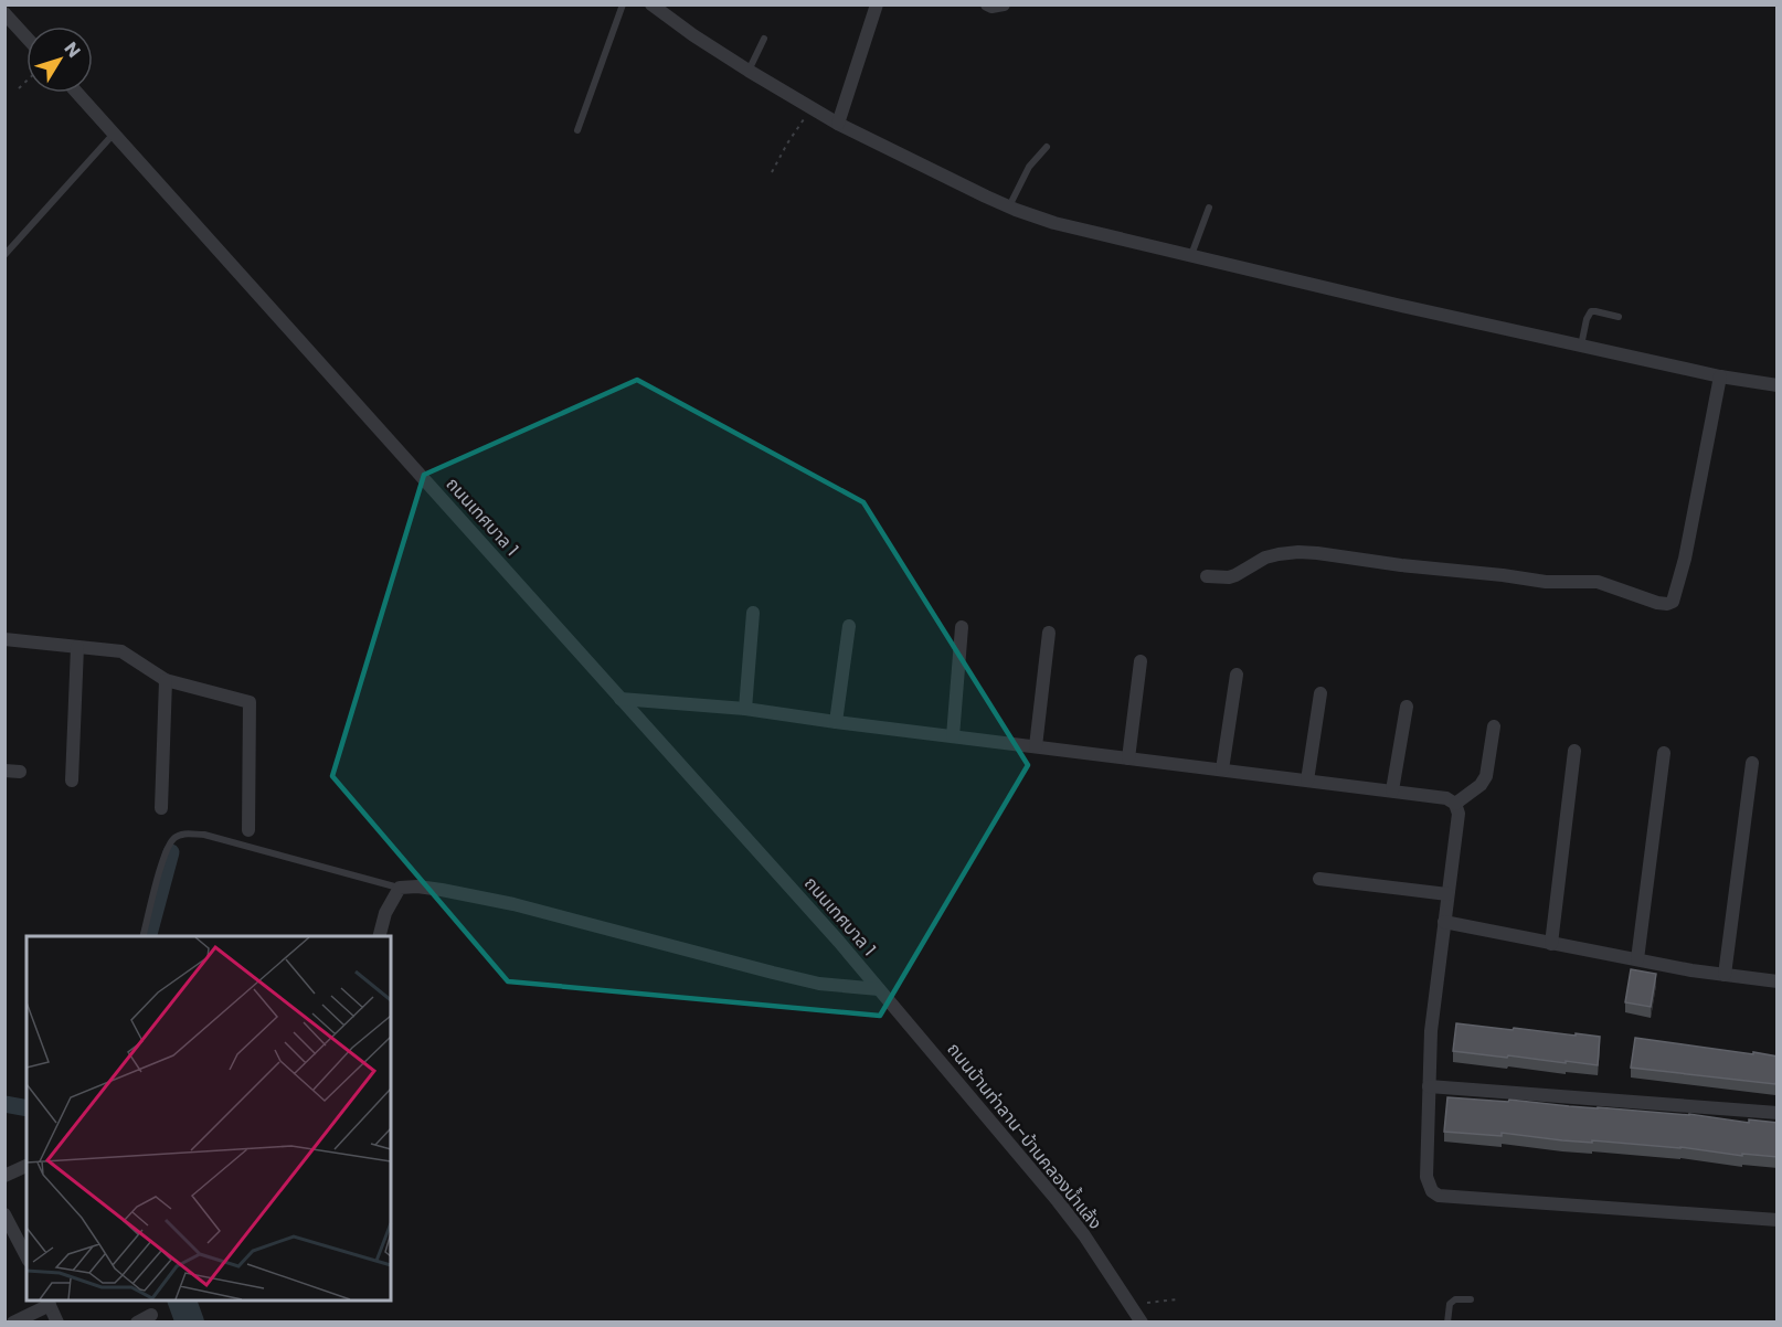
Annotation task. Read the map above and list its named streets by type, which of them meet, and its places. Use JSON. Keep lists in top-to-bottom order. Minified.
{"streets":{"street":["ถนนเทศบาล 1","ถนนบ้านท่าลาน-บ้านคลองน้ำแล้ง"]},"crossings":[["ถนนเทศบาล 1","ถนนบ้านท่าลาน-บ้านคลองน้ำแล้ง"]],"north":"top right"}
